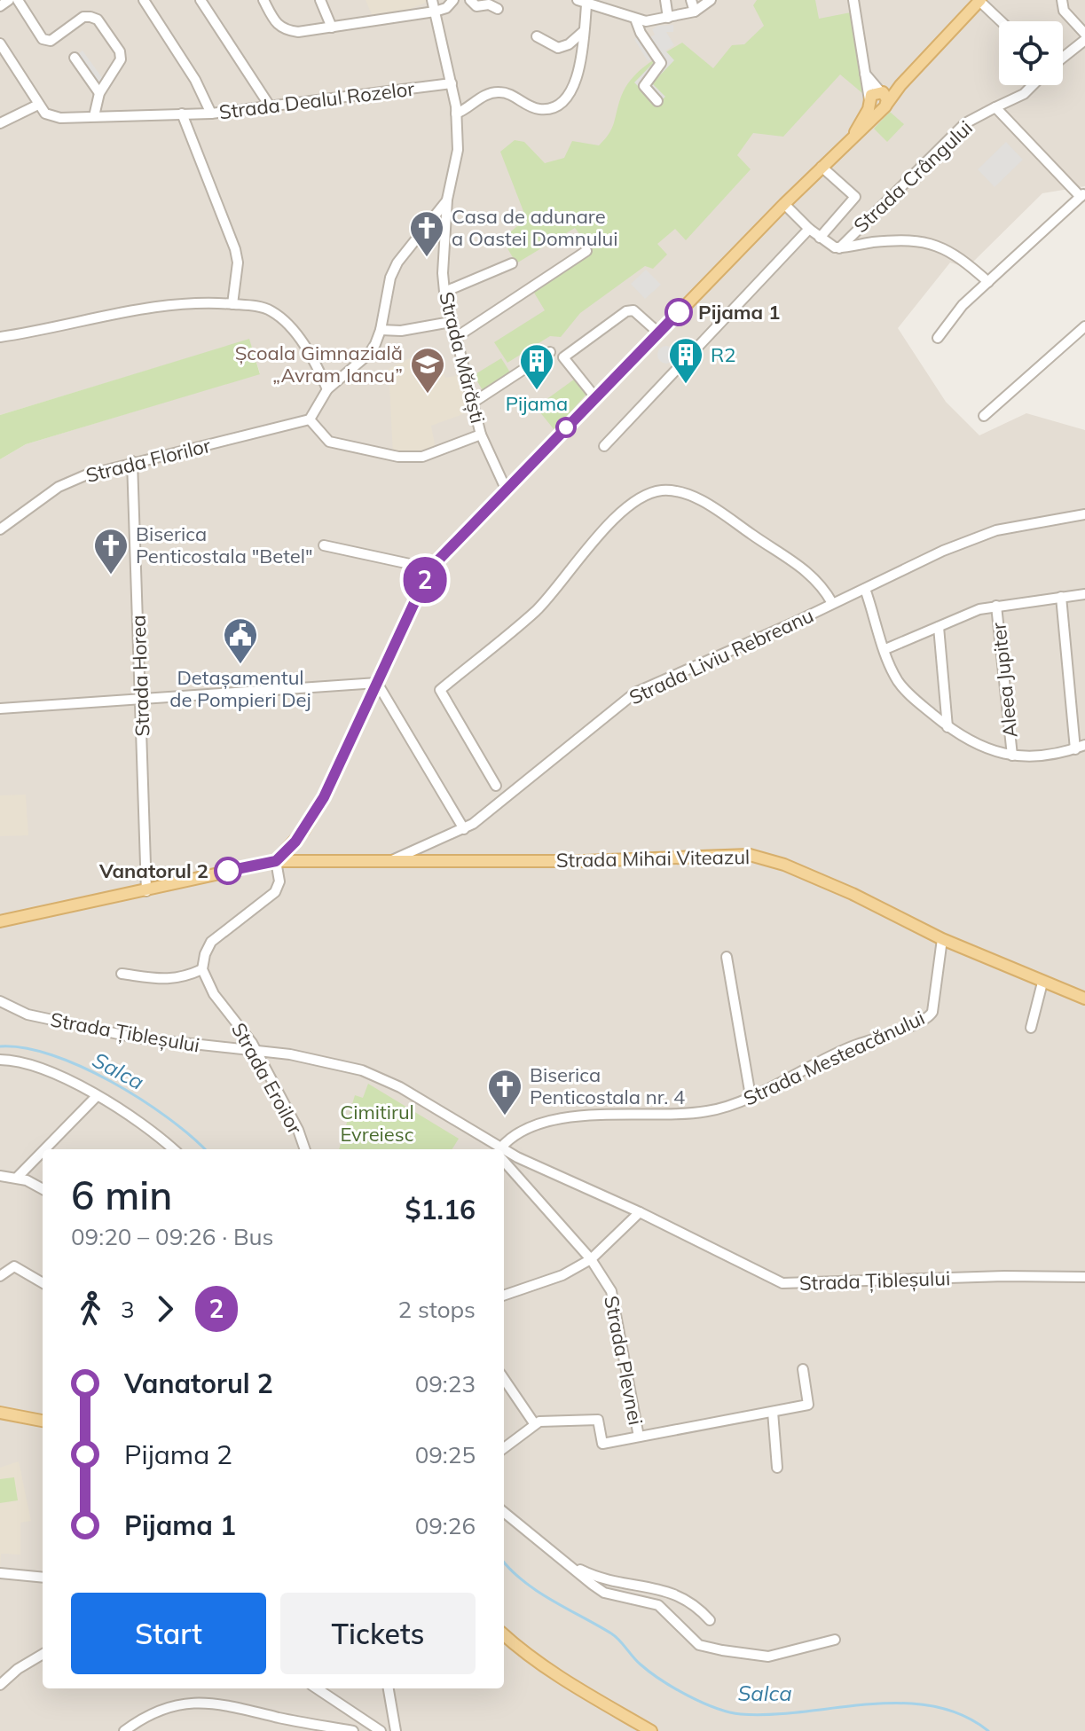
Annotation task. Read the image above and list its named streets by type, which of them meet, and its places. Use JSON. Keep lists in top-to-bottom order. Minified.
{"streets":{"main road":["Strada Mihai Viteazul"],"street":["Strada Dealul Rozelor","Strada Crângului","Strada Mărăști","Strada Florilor","Strada Liviu Rebreanu","Strada Horea","Aleea Jupiter","Strada Țibleșului","Strada Mesteacănului","Strada Eroilor","Strada Plevnei"]},"crossings":[["Strada Dealul Rozelor","Strada Mărăști"],["Strada Florilor","Strada Horea"],["Strada Liviu Rebreanu","Strada Mihai Viteazul"],["Strada Horea","Strada Mihai Viteazul"],["Strada Mihai Viteazul","Strada Mesteacănului"],["Strada Țibleșului","Strada Eroilor"],["Strada Țibleșului","Strada Plevnei"]],"water":["Salca"],"parks":["Cimitirul Evreiesc"],"places":{"church":["Casa de adunare a Oastei Domnului","Biserica Penticostala \"Betel\"","Biserica Penticostala nr. 4"],"other":["Pijama 1","Vanatorul 2"],"building":["R2","Pijama"],"school or university":["Școala Gimnazială „Avram Iancu”"],"public building":["Detașamentul de Pompieri Dej"]},"lines":["bus line 2"],"page":{"on_map":"2","heading":["6 min","09:20 – 09:26 · Bus","$1.16"],"legs":["3","2","2 stops"],"list":[{"name":"Vanatorul 2","value":"09:23"},{"name":"Pijama 2","value":"09:25"},{"name":"Pijama 1","value":"09:26"}],"buttons":["Start","Tickets"]}}
